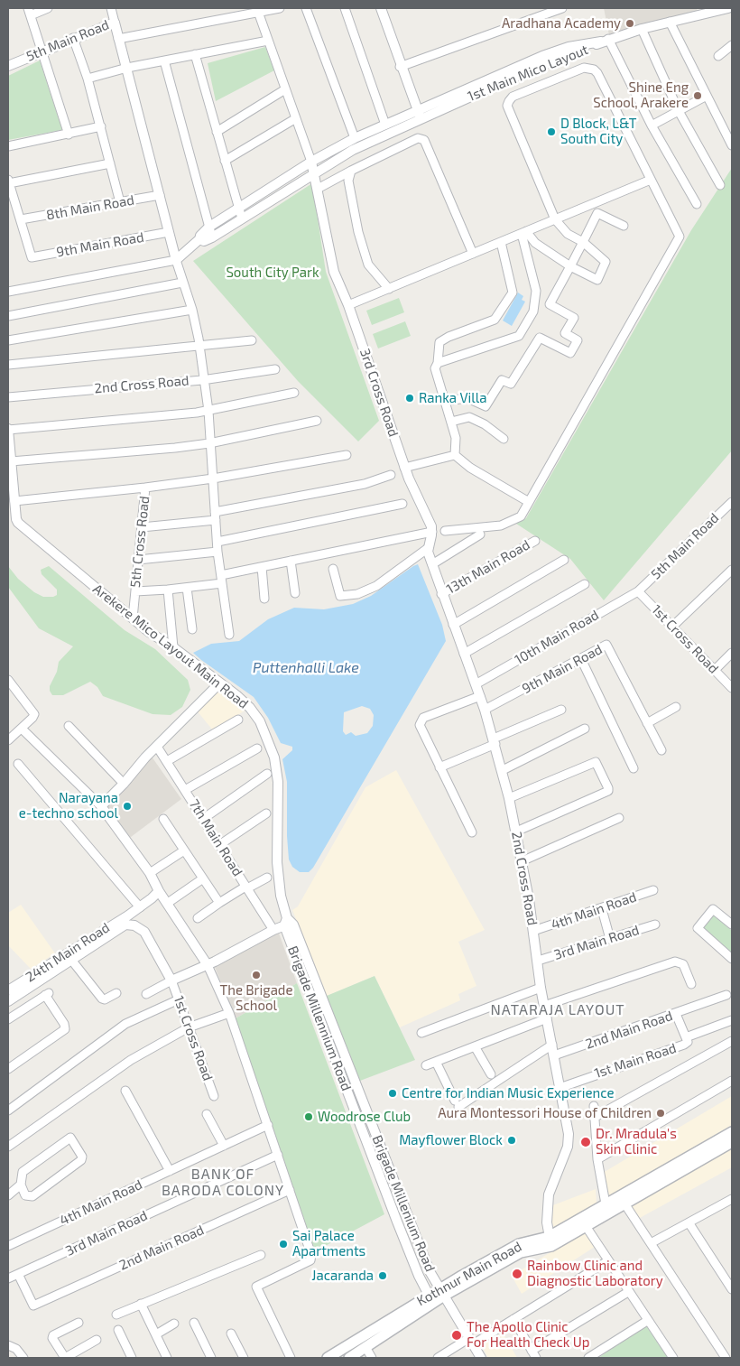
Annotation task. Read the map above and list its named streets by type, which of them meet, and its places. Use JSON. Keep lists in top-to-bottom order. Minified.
{"streets":{"main road":["Kothnur Main Road"],"street":["5th Main Road","1st Main Mico Layout","8th Main Road","9th Main Road","2nd Cross Road","3rd Cross Road","5th Cross Road","13th Main Road","10th Main Road","1st Cross Road","Arekere Mico Layout Main Road","7th Main Road","4th Main Road","3rd Main Road","24th Main Road","Brigade Millennium Road","2nd Main Road","1st Main Road","Brigade Millenium Road"]},"crossings":[["5th Main Road","10th Main Road"],["5th Main Road","1st Cross Road"],["1st Main Mico Layout","3rd Cross Road"],["8th Main Road","9th Main Road"],["2nd Cross Road","4th Main Road"],["2nd Cross Road","3rd Main Road"],["2nd Cross Road","2nd Main Road"],["2nd Cross Road","1st Main Road"],["2nd Cross Road","Kothnur Main Road"],["5th Cross Road","Arekere Mico Layout Main Road"],["10th Main Road","1st Cross Road"],["1st Cross Road","24th Main Road"],["Arekere Mico Layout Main Road","Brigade Millennium Road"],["Arekere Mico Layout Main Road","Brigade Millenium Road"],["3rd Main Road","2nd Main Road"],["Brigade Millennium Road","Brigade Millenium Road"],["Brigade Millennium Road","Kothnur Main Road"],["Brigade Millenium Road","Kothnur Main Road"]],"districts":["NATARAJA LAYOUT","BANK OF BARODA COLONY"],"water":["Puttenhalli Lake"],"parks":["South City Park"],"places":["Aradhana Academy","Shine Eng School, Arakere","D Block, L&T South City","Ranka Villa","Narayana e-techno school","The Brigade School","Centre for Indian Music Experience","Aura Montessori House of Children","Woodrose Club","Mayflower Block","Dr. Mradula's Skin Clinic","Sai Palace Apartments","Rainbow Clinic and Diagnostic Laboratory","Jacaranda","The Apollo Clinic For Health Check Up"]}
